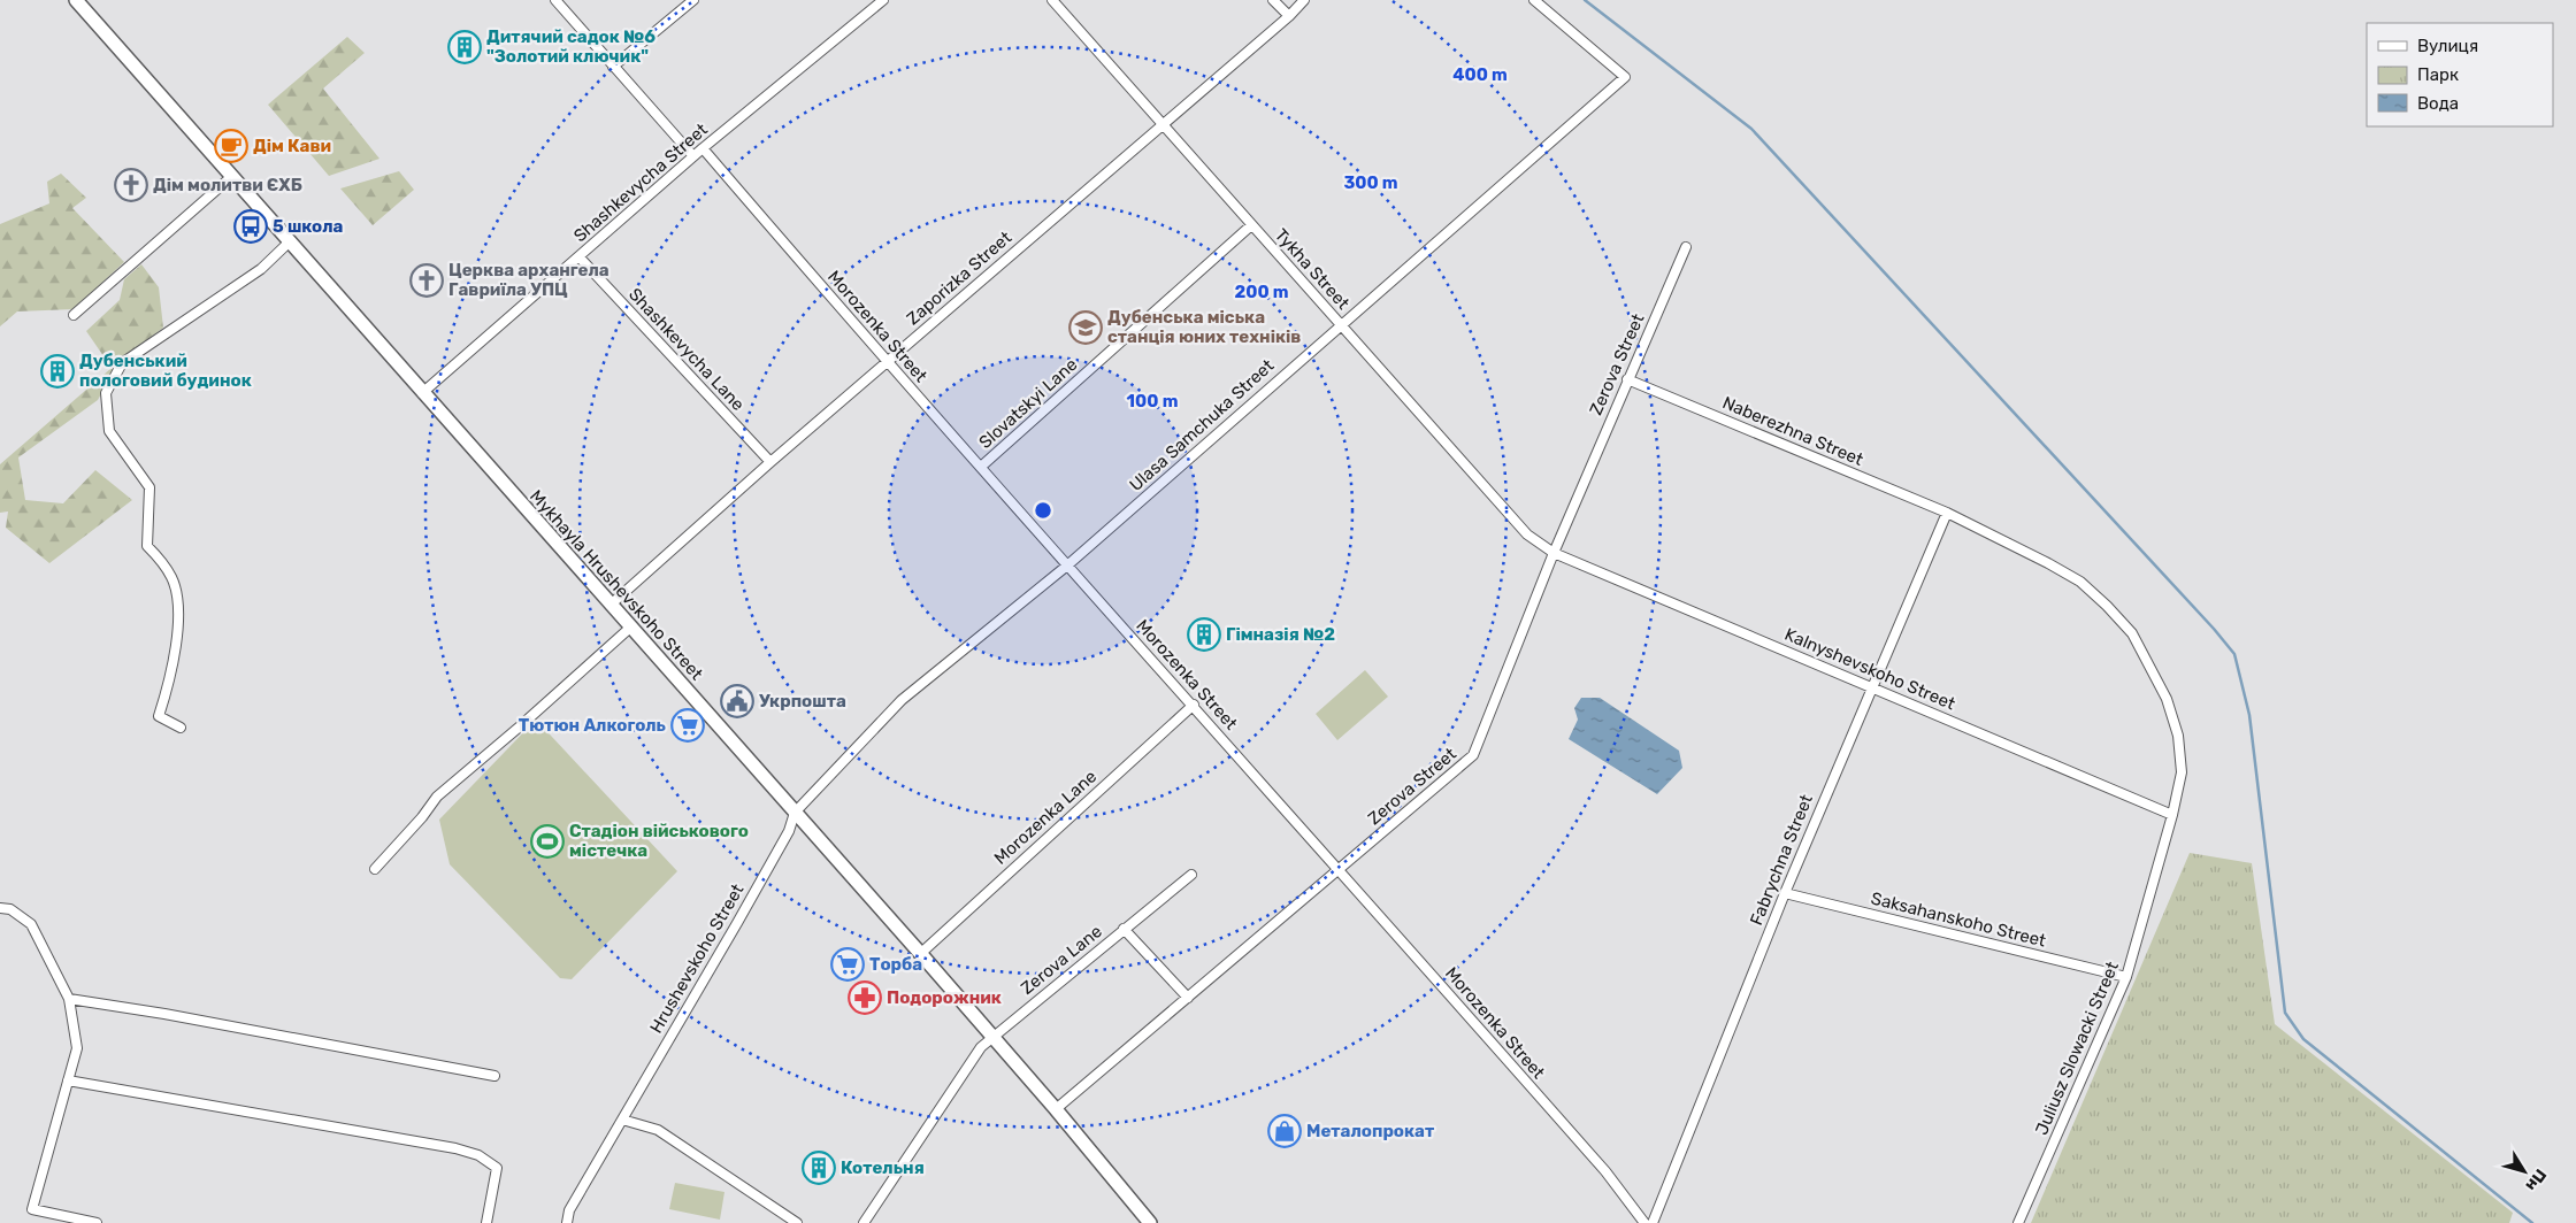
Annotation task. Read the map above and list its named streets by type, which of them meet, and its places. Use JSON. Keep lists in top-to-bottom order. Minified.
{"streets":{"main road":["Mykhayla Hrushevskoho Street"],"street":["Shashkevycha Street","Tykha Street","Zaporizka Street","Morozenka Street","Shashkevycha Lane","Zerova Street","Slovatskyi Lane","Ulasa Samchuka Street","Naberezhna Street","Kalnyshevskoho Street","Morozenka Lane","Fabrychna Street","Saksahanskoho Street","Hrushevskoho Street","Zerova Lane","Juliusz Slowacki Street"]},"crossings":[["Shashkevycha Street","Morozenka Street"],["Shashkevycha Street","Shashkevycha Lane"],["Shashkevycha Street","Mykhayla Hrushevskoho Street"],["Tykha Street","Zaporizka Street"],["Tykha Street","Zerova Street"],["Tykha Street","Slovatskyi Lane"],["Tykha Street","Ulasa Samchuka Street"],["Tykha Street","Kalnyshevskoho Street"],["Zaporizka Street","Morozenka Street"],["Zaporizka Street","Shashkevycha Lane"],["Zaporizka Street","Mykhayla Hrushevskoho Street"],["Morozenka Street","Zerova Street"],["Morozenka Street","Slovatskyi Lane"],["Morozenka Street","Ulasa Samchuka Street"],["Morozenka Street","Morozenka Lane"],["Zerova Street","Naberezhna Street"],["Zerova Street","Mykhayla Hrushevskoho Street"],["Zerova Street","Kalnyshevskoho Street"],["Zerova Street","Zerova Lane"],["Ulasa Samchuka Street","Mykhayla Hrushevskoho Street"],["Ulasa Samchuka Street","Hrushevskoho Street"],["Naberezhna Street","Kalnyshevskoho Street"],["Naberezhna Street","Fabrychna Street"],["Naberezhna Street","Juliusz Slowacki Street"],["Mykhayla Hrushevskoho Street","Morozenka Lane"],["Mykhayla Hrushevskoho Street","Hrushevskoho Street"],["Mykhayla Hrushevskoho Street","Zerova Lane"],["Kalnyshevskoho Street","Fabrychna Street"],["Kalnyshevskoho Street","Juliusz Slowacki Street"],["Fabrychna Street","Saksahanskoho Street"],["Saksahanskoho Street","Juliusz Slowacki Street"]],"places":{"building":["Дитячий садок №6 \"Золотий ключик\"","Дубенський пологовий будинок","Гімназія №2","Котельня"],"cafe":["Дім Кави"],"church":["Дім молитви ЄХБ","Церква архангела Гавриїла УПЦ"],"bus stop":["5 школа"],"school or university":["Дубенська міська станція юних техніків"],"public building":["Укрпошта"],"supermarket":["Тютюн Алкоголь","Торба"],"sports":["Стадіон військового містечка"],"pharmacy":["Подорожник"],"shop":["Металопрокат"]},"legend":["Вулиця","Парк","Вода"],"north":"bottom right","rings":["400 m","300 m","200 m","100 m"]}
